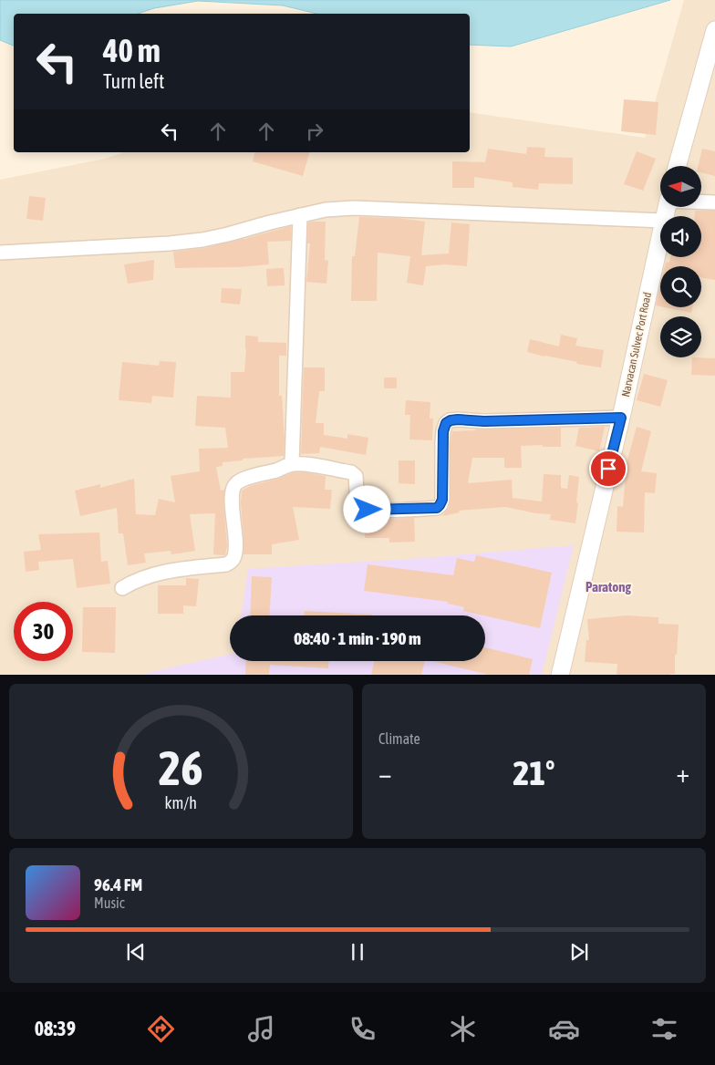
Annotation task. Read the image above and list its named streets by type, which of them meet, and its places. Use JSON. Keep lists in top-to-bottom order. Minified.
{"streets":{"street":["Narvacan Sulvec Port Road"]},"districts":["Paratong"],"north":"left","page":{"turn":["40 m","Turn left"],"limit":"30","trip":"08:40 · 1 min · 190 m","tile":"Climate","heat":["−","21°","+"],"song":["96.4 FM","Music"],"tabs":"08:39","gauge":["26","km/h"]}}
